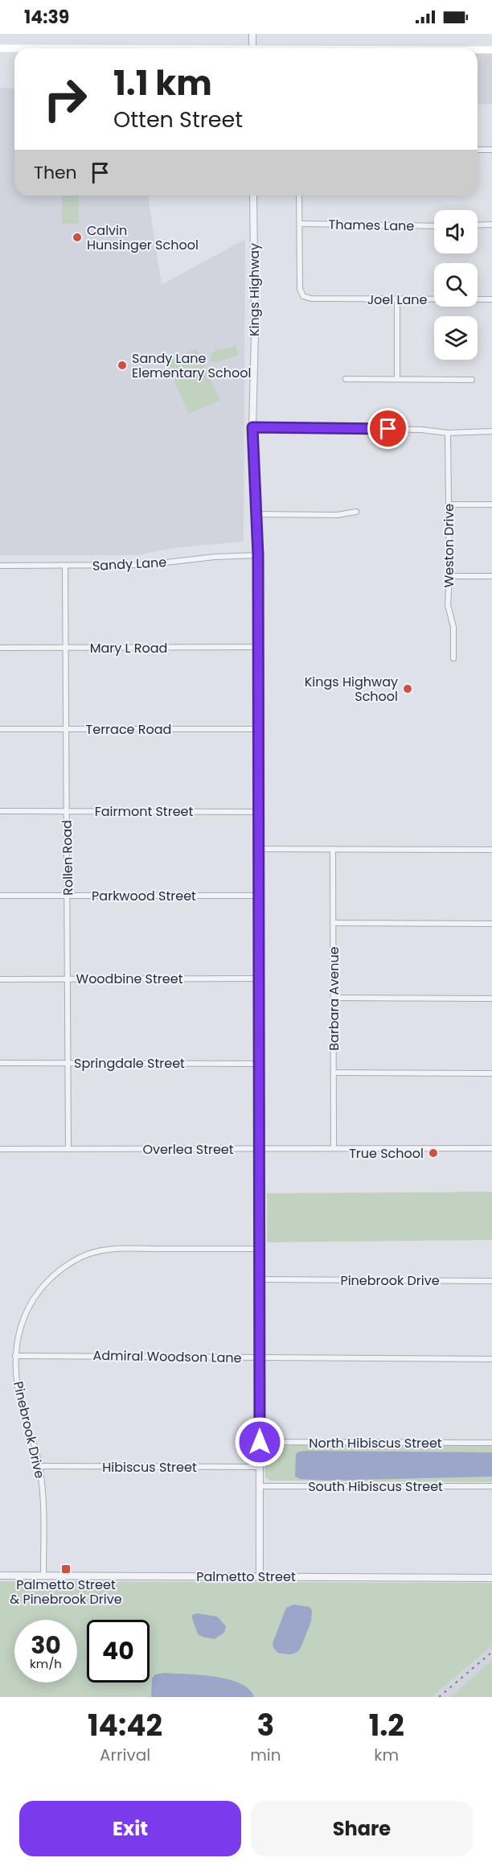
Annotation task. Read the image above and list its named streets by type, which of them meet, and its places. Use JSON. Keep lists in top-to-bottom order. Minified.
{"streets":{"street":["Thames Lane","Kings Highway","Joel Lane","Weston Drive","Sandy Lane","Mary L Road","Terrace Road","Fairmont Street","Rollen Road","Parkwood Street","Woodbine Street","Barbara Avenue","Springdale Street","Overlea Street","Pinebrook Drive","Admiral Woodson Lane","North Hibiscus Street","Hibiscus Street","South Hibiscus Street","Palmetto Street"]},"crossings":[["Thames Lane","Joel Lane"],["Kings Highway","Sandy Lane"],["Kings Highway","Mary L Road"],["Kings Highway","Terrace Road"],["Kings Highway","Fairmont Street"],["Kings Highway","Parkwood Street"],["Kings Highway","Woodbine Street"],["Kings Highway","Springdale Street"],["Kings Highway","Overlea Street"],["Kings Highway","Pinebrook Drive"],["Kings Highway","Admiral Woodson Lane"],["Kings Highway","North Hibiscus Street"],["Kings Highway","Hibiscus Street"],["Kings Highway","South Hibiscus Street"],["Kings Highway","Palmetto Street"],["Sandy Lane","Rollen Road"],["Mary L Road","Rollen Road"],["Terrace Road","Rollen Road"],["Fairmont Street","Rollen Road"],["Rollen Road","Parkwood Street"],["Rollen Road","Woodbine Street"],["Rollen Road","Springdale Street"],["Rollen Road","Overlea Street"],["Barbara Avenue","Overlea Street"],["Pinebrook Drive","Admiral Woodson Lane"],["Pinebrook Drive","Hibiscus Street"],["Pinebrook Drive","Palmetto Street"]],"places":{"other":["Calvin Hunsinger School","Sandy Lane Elementary School","Kings Highway School","True School"],"transit":["Palmetto Street & Pinebrook Drive"]},"page":{"status":"14:39","turn":["1.1 km","Otten Street"],"then":"Then","speed":"30 km/h","limit":"40","eta":["14:42","Arrival","3","min","1.2","km"],"buttons":["Exit","Share"]}}
